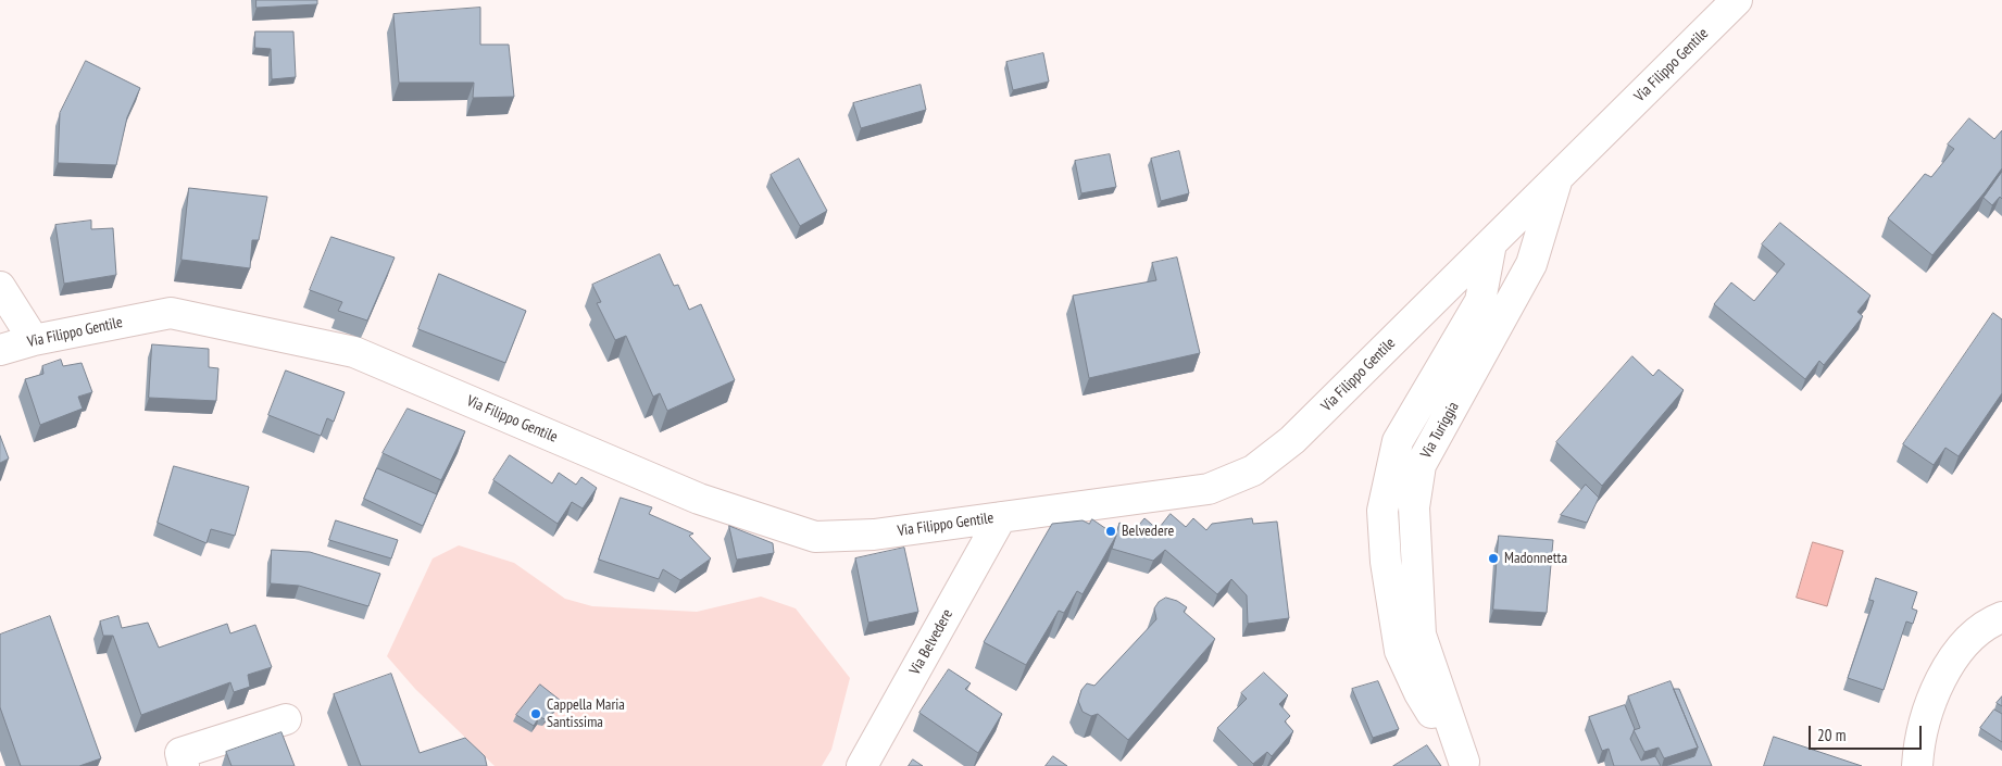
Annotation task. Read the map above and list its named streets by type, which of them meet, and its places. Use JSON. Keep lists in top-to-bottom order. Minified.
{"streets":{"street":["Via Filippo Gentile","Via Turiggia","Via Belvedere"]},"crossings":[["Via Filippo Gentile","Via Turiggia"],["Via Filippo Gentile","Via Belvedere"]],"places":["Belvedere","Madonnetta","Cappella Maria Santissima"],"scale_bar":"20 m"}
